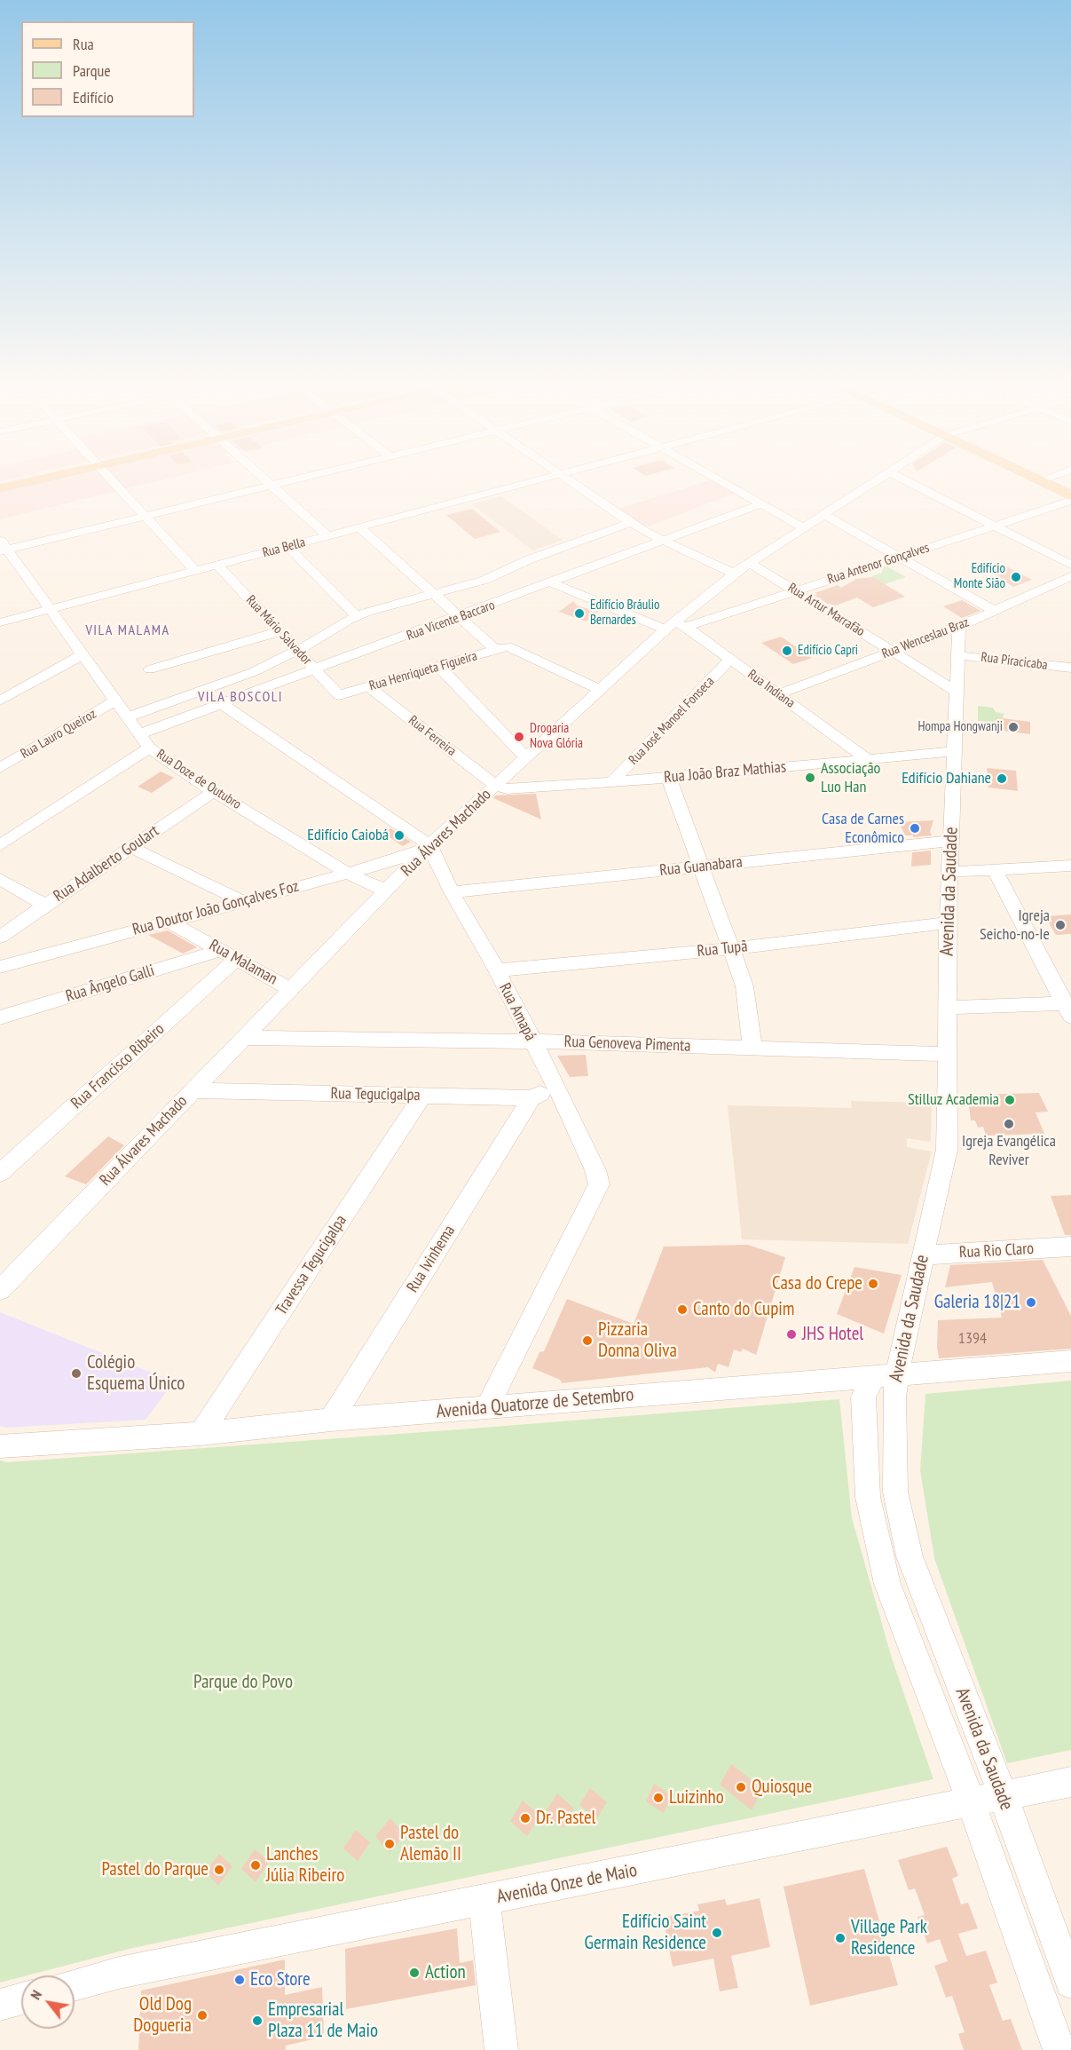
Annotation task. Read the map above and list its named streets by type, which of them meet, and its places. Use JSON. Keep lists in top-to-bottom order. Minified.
{"streets":{"street":["Rua Bella","Rua Antenor Gonçalves","Rua Artur Marrafão","Rua Vicente Baccaro","Rua Mário Salvador","Rua Wenceslau Braz","Rua Piracicaba","Rua Henriqueta Figueira","Rua Indiana","Rua José Manoel Fonseca","Rua Lauro Queiroz","Rua Ferreira","Rua João Braz Mathias","Rua Doze de Outubro","Rua Álvares Machado","Rua Adalberto Goulart","Rua Guanabara","Avenida da Saudade","Rua Doutor João Gonçalves Foz","Rua Tupã","Rua Malaman","Rua Ângelo Galli","Rua Amapá","Rua Genoveva Pimenta","Rua Francisco Ribeiro","Rua Tegucigalpa","Rua Rio Claro","Rua Ivinhema","Travessa Tegucigalpa","Avenida Quatorze de Setembro","Avenida Onze de Maio"]},"crossings":[["Rua Bella","Rua Mário Salvador"],["Rua Bella","Rua Doze de Outubro"],["Rua Antenor Gonçalves","Rua Artur Marrafão"],["Rua Antenor Gonçalves","Rua Indiana"],["Rua Antenor Gonçalves","Rua Álvares Machado"],["Rua Artur Marrafão","Rua Wenceslau Braz"],["Rua Artur Marrafão","Rua Álvares Machado"],["Rua Artur Marrafão","Avenida da Saudade"],["Rua Vicente Baccaro","Rua Mário Salvador"],["Rua Vicente Baccaro","Rua Indiana"],["Rua Vicente Baccaro","Rua Doze de Outubro"],["Rua Mário Salvador","Rua Henriqueta Figueira"],["Rua Wenceslau Braz","Rua Indiana"],["Rua Wenceslau Braz","Avenida da Saudade"],["Rua Piracicaba","Avenida da Saudade"],["Rua Henriqueta Figueira","Rua Ferreira"],["Rua Indiana","Rua José Manoel Fonseca"],["Rua Indiana","Rua João Braz Mathias"],["Rua Indiana","Rua Álvares Machado"],["Rua José Manoel Fonseca","Rua João Braz Mathias"],["Rua Lauro Queiroz","Rua Doze de Outubro"],["Rua Ferreira","Rua João Braz Mathias"],["Rua Ferreira","Rua Álvares Machado"],["Rua João Braz Mathias","Rua Álvares Machado"],["Rua João Braz Mathias","Avenida da Saudade"],["Rua Doze de Outubro","Rua Álvares Machado"],["Rua Doze de Outubro","Rua Adalberto Goulart"],["Rua Doze de Outubro","Rua Doutor João Gonçalves Foz"],["Rua Álvares Machado","Rua Doutor João Gonçalves Foz"],["Rua Álvares Machado","Rua Malaman"],["Rua Álvares Machado","Rua Amapá"],["Rua Álvares Machado","Rua Genoveva Pimenta"],["Rua Álvares Machado","Rua Tegucigalpa"],["Rua Guanabara","Avenida da Saudade"],["Rua Guanabara","Rua Amapá"],["Avenida da Saudade","Rua Tupã"],["Avenida da Saudade","Rua Genoveva Pimenta"],["Avenida da Saudade","Rua Rio Claro"],["Avenida da Saudade","Avenida Quatorze de Setembro"],["Avenida da Saudade","Avenida Onze de Maio"],["Rua Doutor João Gonçalves Foz","Rua Malaman"],["Rua Doutor João Gonçalves Foz","Rua Amapá"],["Rua Tupã","Rua Amapá"],["Rua Malaman","Rua Ângelo Galli"],["Rua Malaman","Rua Francisco Ribeiro"],["Rua Ângelo Galli","Rua Francisco Ribeiro"],["Rua Amapá","Rua Genoveva Pimenta"],["Rua Amapá","Rua Tegucigalpa"],["Rua Amapá","Avenida Quatorze de Setembro"],["Rua Tegucigalpa","Rua Ivinhema"],["Rua Tegucigalpa","Travessa Tegucigalpa"],["Rua Ivinhema","Avenida Quatorze de Setembro"],["Travessa Tegucigalpa","Avenida Quatorze de Setembro"]],"districts":["VILA MALAMA","VILA BOSCOLI"],"parks":["Parque do Povo"],"places":["Edifício Monte Sião","Edifício Bráulio Bernardes","Edifício Capri","Hompa Hongwanji","Drogaria Nova Glória","Associação Luo Han","Edifício Dahiane","Casa de Carnes Econômico","Edifício Caiobá","Igreja Seicho-no-Ie","Stilluz Academia","Igreja Evangélica Reviver","Casa do Crepe","Galeria 18|21","Canto do Cupim","JHS Hotel","Pizzaria Donna Oliva","Colégio Esquema Único","Quiosque","Luizinho","Dr. Pastel","Pastel do Alemão II","Lanches Júlia Ribeiro","Pastel do Parque","Edifício Saint Germain Residence","Village Park Residence","Action","Eco Store","Old Dog Dogueria","Empresarial Plaza 11 de Maio"],"house_numbers":["1394"],"legend":["Rua","Parque","Edifício"],"north":"top left"}
